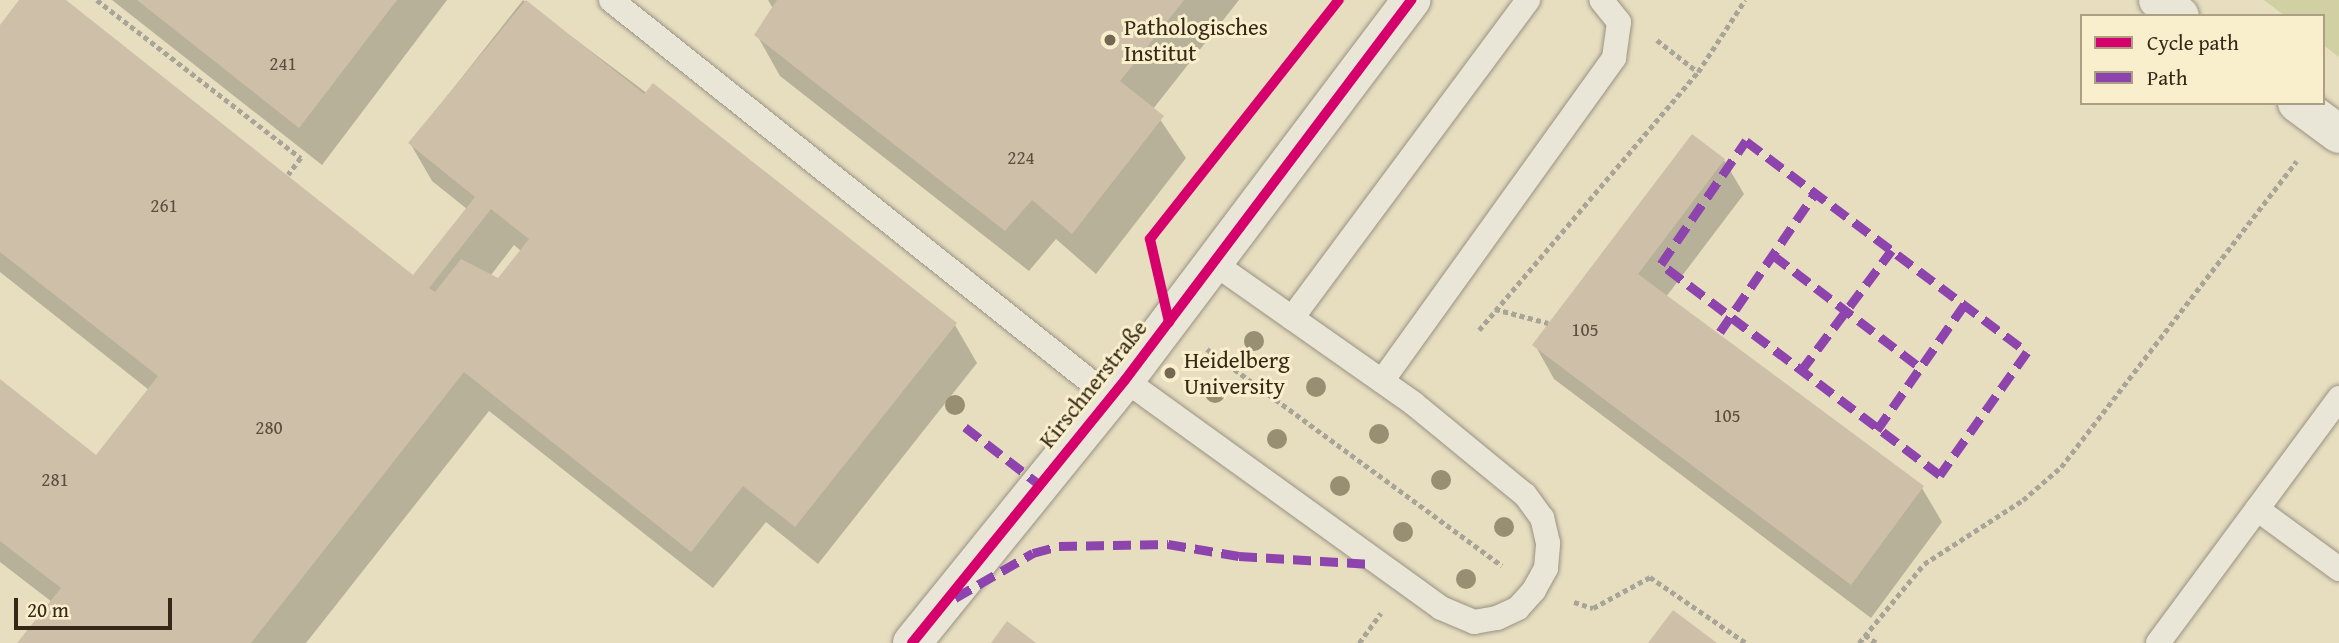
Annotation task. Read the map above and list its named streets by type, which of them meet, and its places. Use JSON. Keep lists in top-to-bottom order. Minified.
{"streets":{"street":["Kirschnerstraße"]},"places":["Pathologisches Institut","Heidelberg University"],"house_numbers":["241","224","261","105","105","280","281"],"legend":["Cycle path","Path"],"scale_bar":"20 m"}
